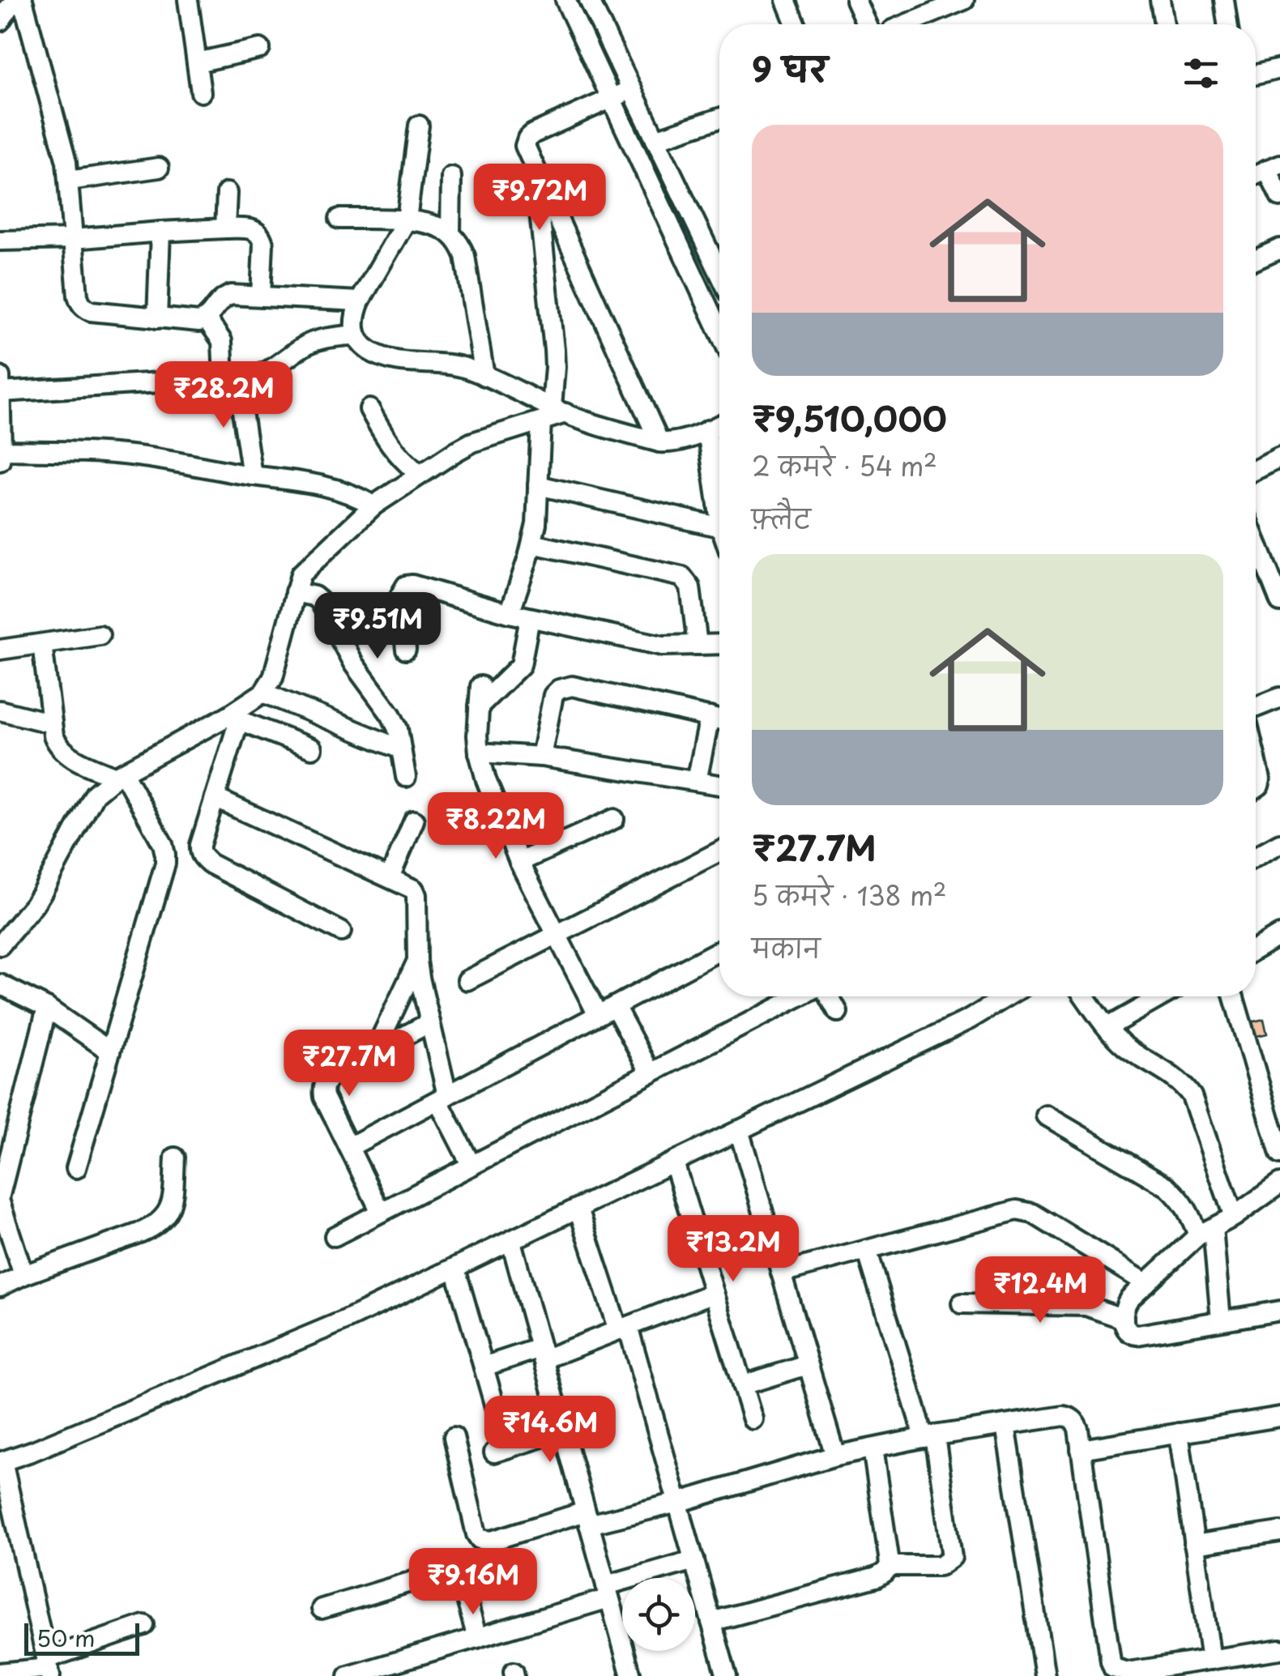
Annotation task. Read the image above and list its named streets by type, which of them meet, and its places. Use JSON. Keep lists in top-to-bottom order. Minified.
{"scale_bar":"50 m","page":{"heading":"9 घर","list":[{"name":"₹9,510,000","note":"2 कमरे · 54 m² · फ़्लैट"},{"name":"₹27.7M","note":"5 कमरे · 138 m² · मकान"}],"price":["₹9.72M","₹28.2M","₹9.51M","₹8.22M","₹27.7M","₹13.2M","₹12.4M","₹14.6M","₹9.16M"],"scale":"50 m"}}
